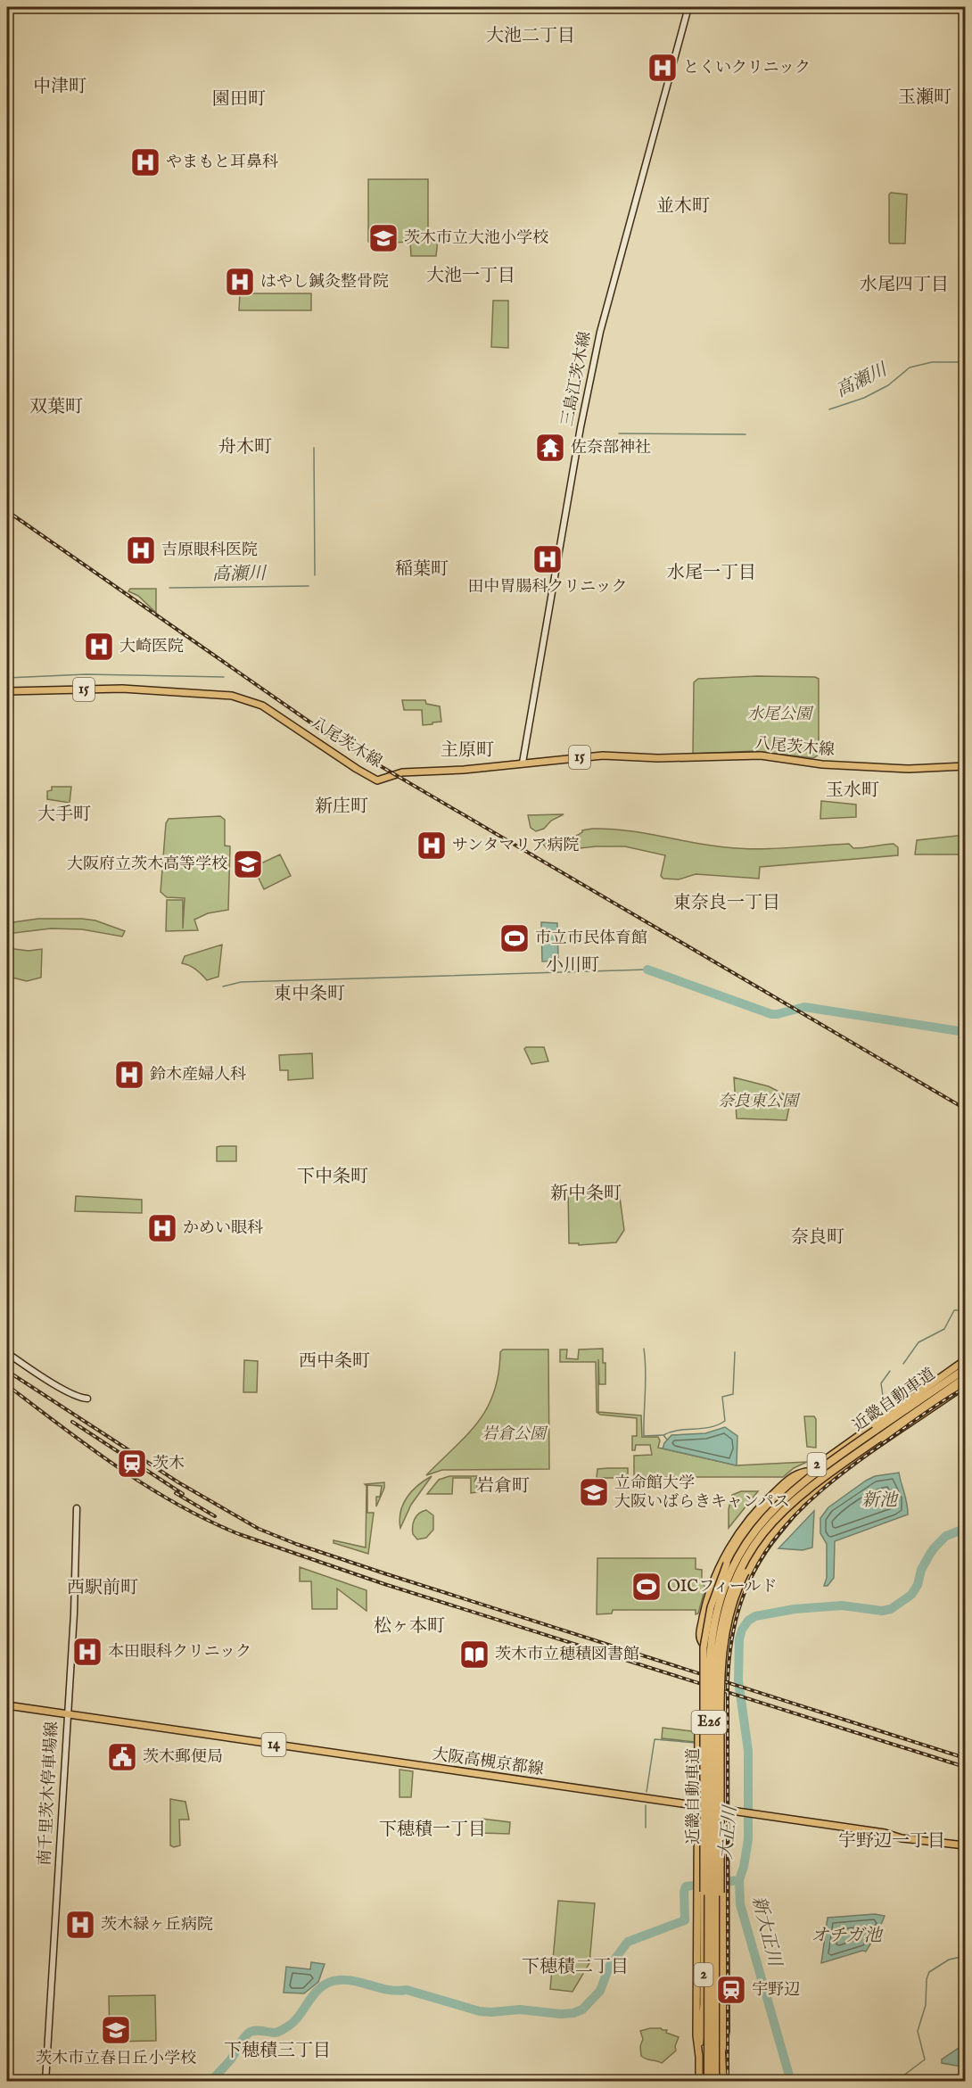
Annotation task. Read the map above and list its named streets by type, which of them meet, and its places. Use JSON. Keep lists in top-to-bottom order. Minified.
{"streets":{"highway":["近畿自動車道","E26"],"main road":["三島江茨木線","15","八尾茨木線","2","14","大阪高槻京都線","南千里茨木停車場線"]},"crossings":[["三島江茨木線","八尾茨木線"],["大阪高槻京都線","南千里茨木停車場線"]],"districts":["大池二丁目","中津町","玉瀬町","園田町","並木町","大池一丁目","水尾四丁目","双葉町","舟木町","稲葉町","水尾一丁目","主原町","玉水町","新庄町","大手町","東奈良一丁目","小川町","東中条町","下中条町","新中条町","奈良町","西中条町","岩倉町","西駅前町","松ヶ本町","下穂積一丁目","宇野辺一丁目","下穂積二丁目","下穂積三丁目"],"water":["高瀬川","新池","大正川","新大正川","オチガ池"],"parks":["水尾公園","奈良東公園","岩倉公園"],"places":{"hospital":["とくいクリニック","やまもと耳鼻科","はやし鍼灸整骨院","吉原眼科医院","田中胃腸科クリニック","大崎医院","サンタマリア病院","鈴木産婦人科","かめい眼科","本田眼科クリニック","茨木緑ヶ丘病院"],"school or university":["茨木市立大池小学校","大阪府立茨木高等学校","立命館大学 大阪いばらきキャンパス","茨木市立春日丘小学校"],"temple":["佐奈部神社"],"sports":["市立市民体育館","OICフィールド"],"station":["茨木","宇野辺"],"library":["茨木市立穂積図書館"],"public building":["茨木郵便局"]}}
